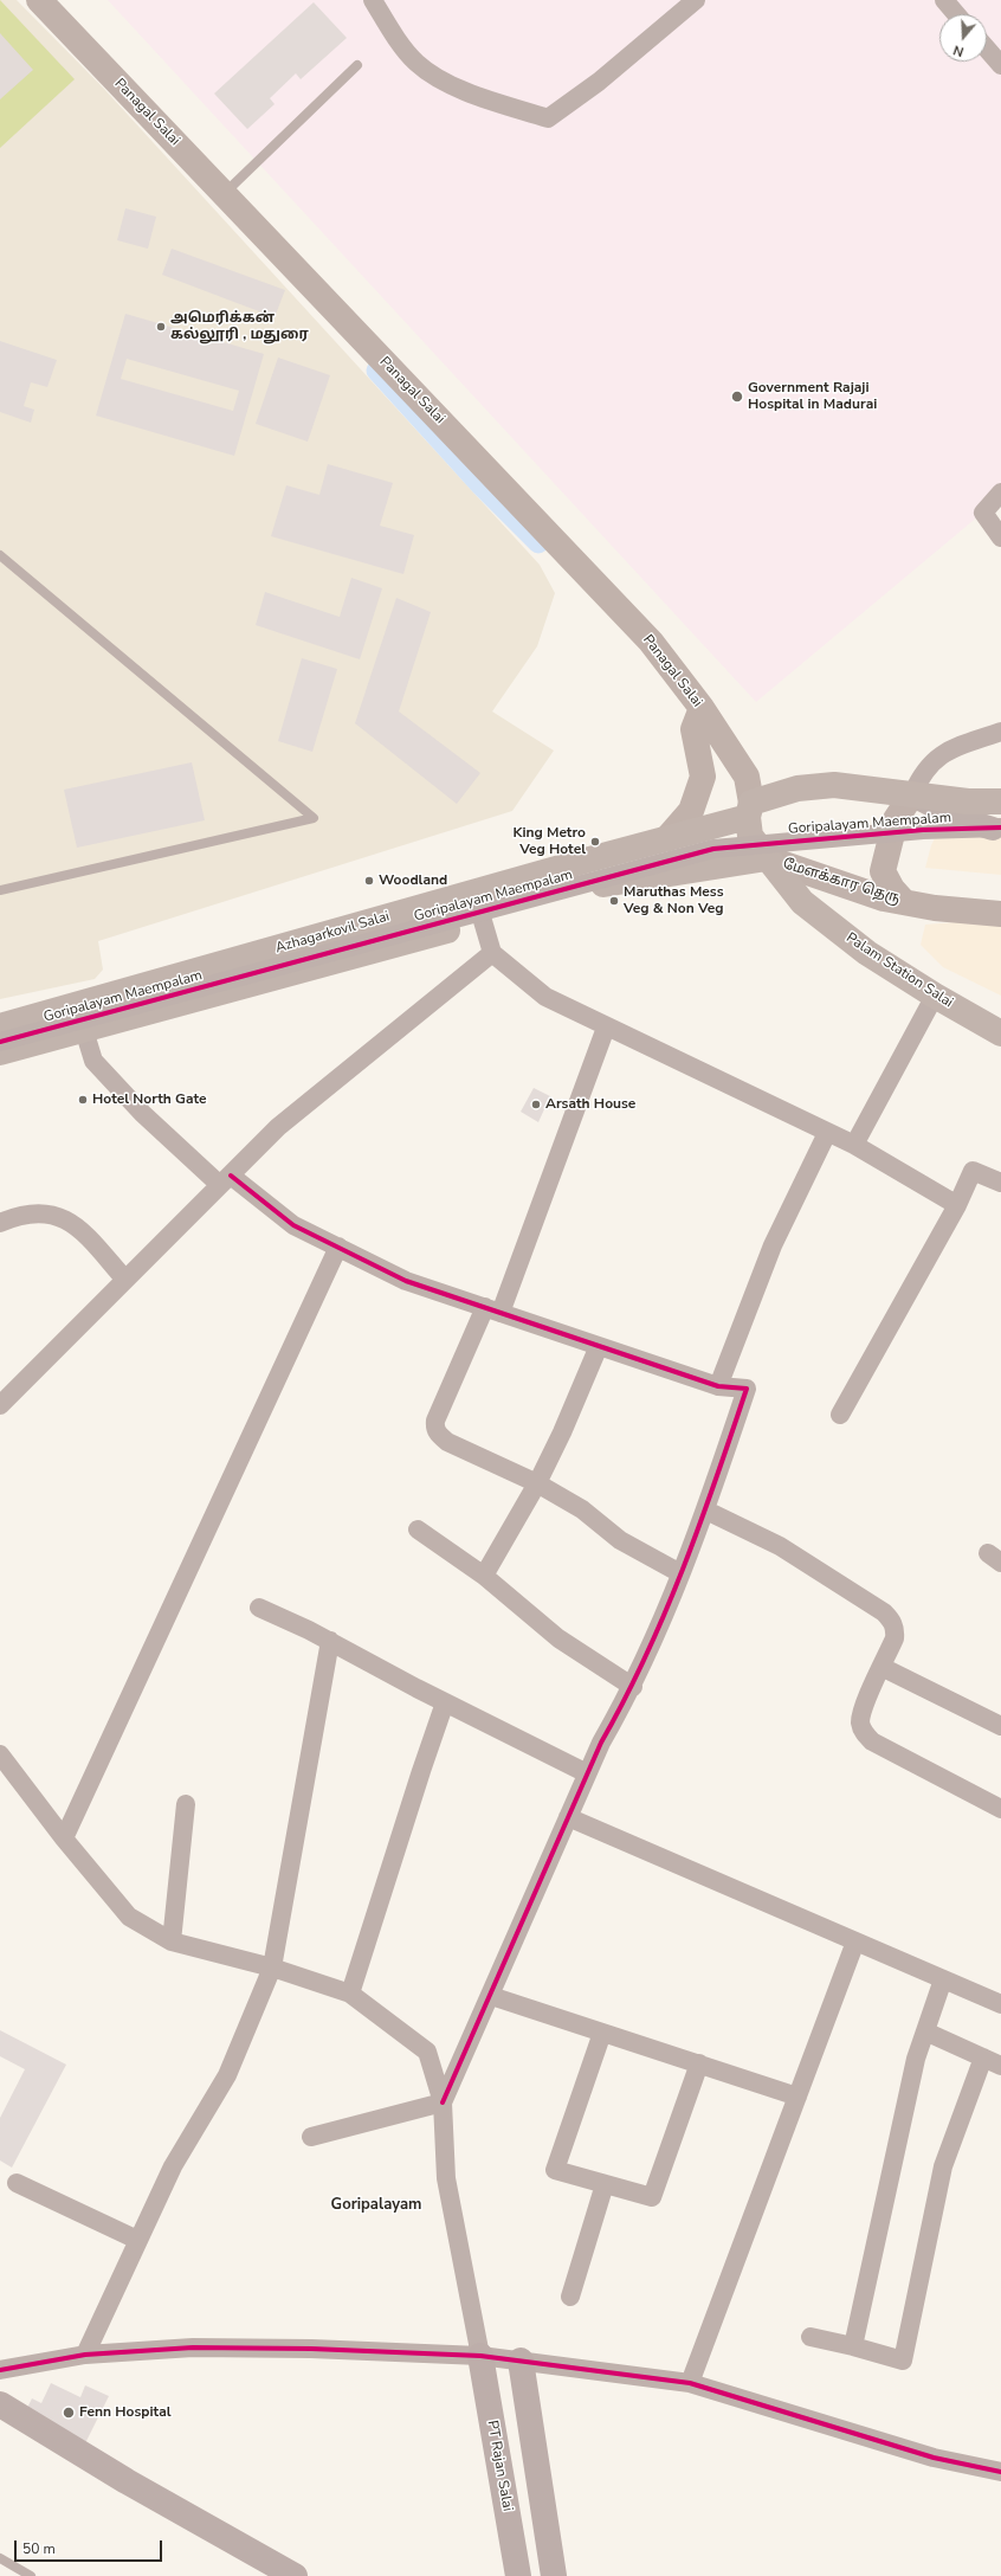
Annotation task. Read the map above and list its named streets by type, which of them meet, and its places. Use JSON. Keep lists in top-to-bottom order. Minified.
{"streets":{"highway":["Azhagarkovil Salai","Palam Station Salai"],"main road":["Panagal Salai","மேளக்கார தெரு","PT Rajan Salai"],"street":["Goripalayam Maempalam"]},"crossings":[["Panagal Salai","Azhagarkovil Salai"],["Panagal Salai","Palam Station Salai"],["மேளக்கார தெரு","Azhagarkovil Salai"],["மேளக்கார தெரு","Palam Station Salai"],["Azhagarkovil Salai","Palam Station Salai"]],"districts":["Goripalayam"],"places":["அமெரிக்கன் கல்லூரி , மதுரை","Government Rajaji Hospital in Madurai","King Metro Veg Hotel","Woodland","Maruthas Mess Veg & Non Veg","Hotel North Gate","Arsath House","Fenn Hospital"],"scale_bar":"50 m","north":"bottom"}
